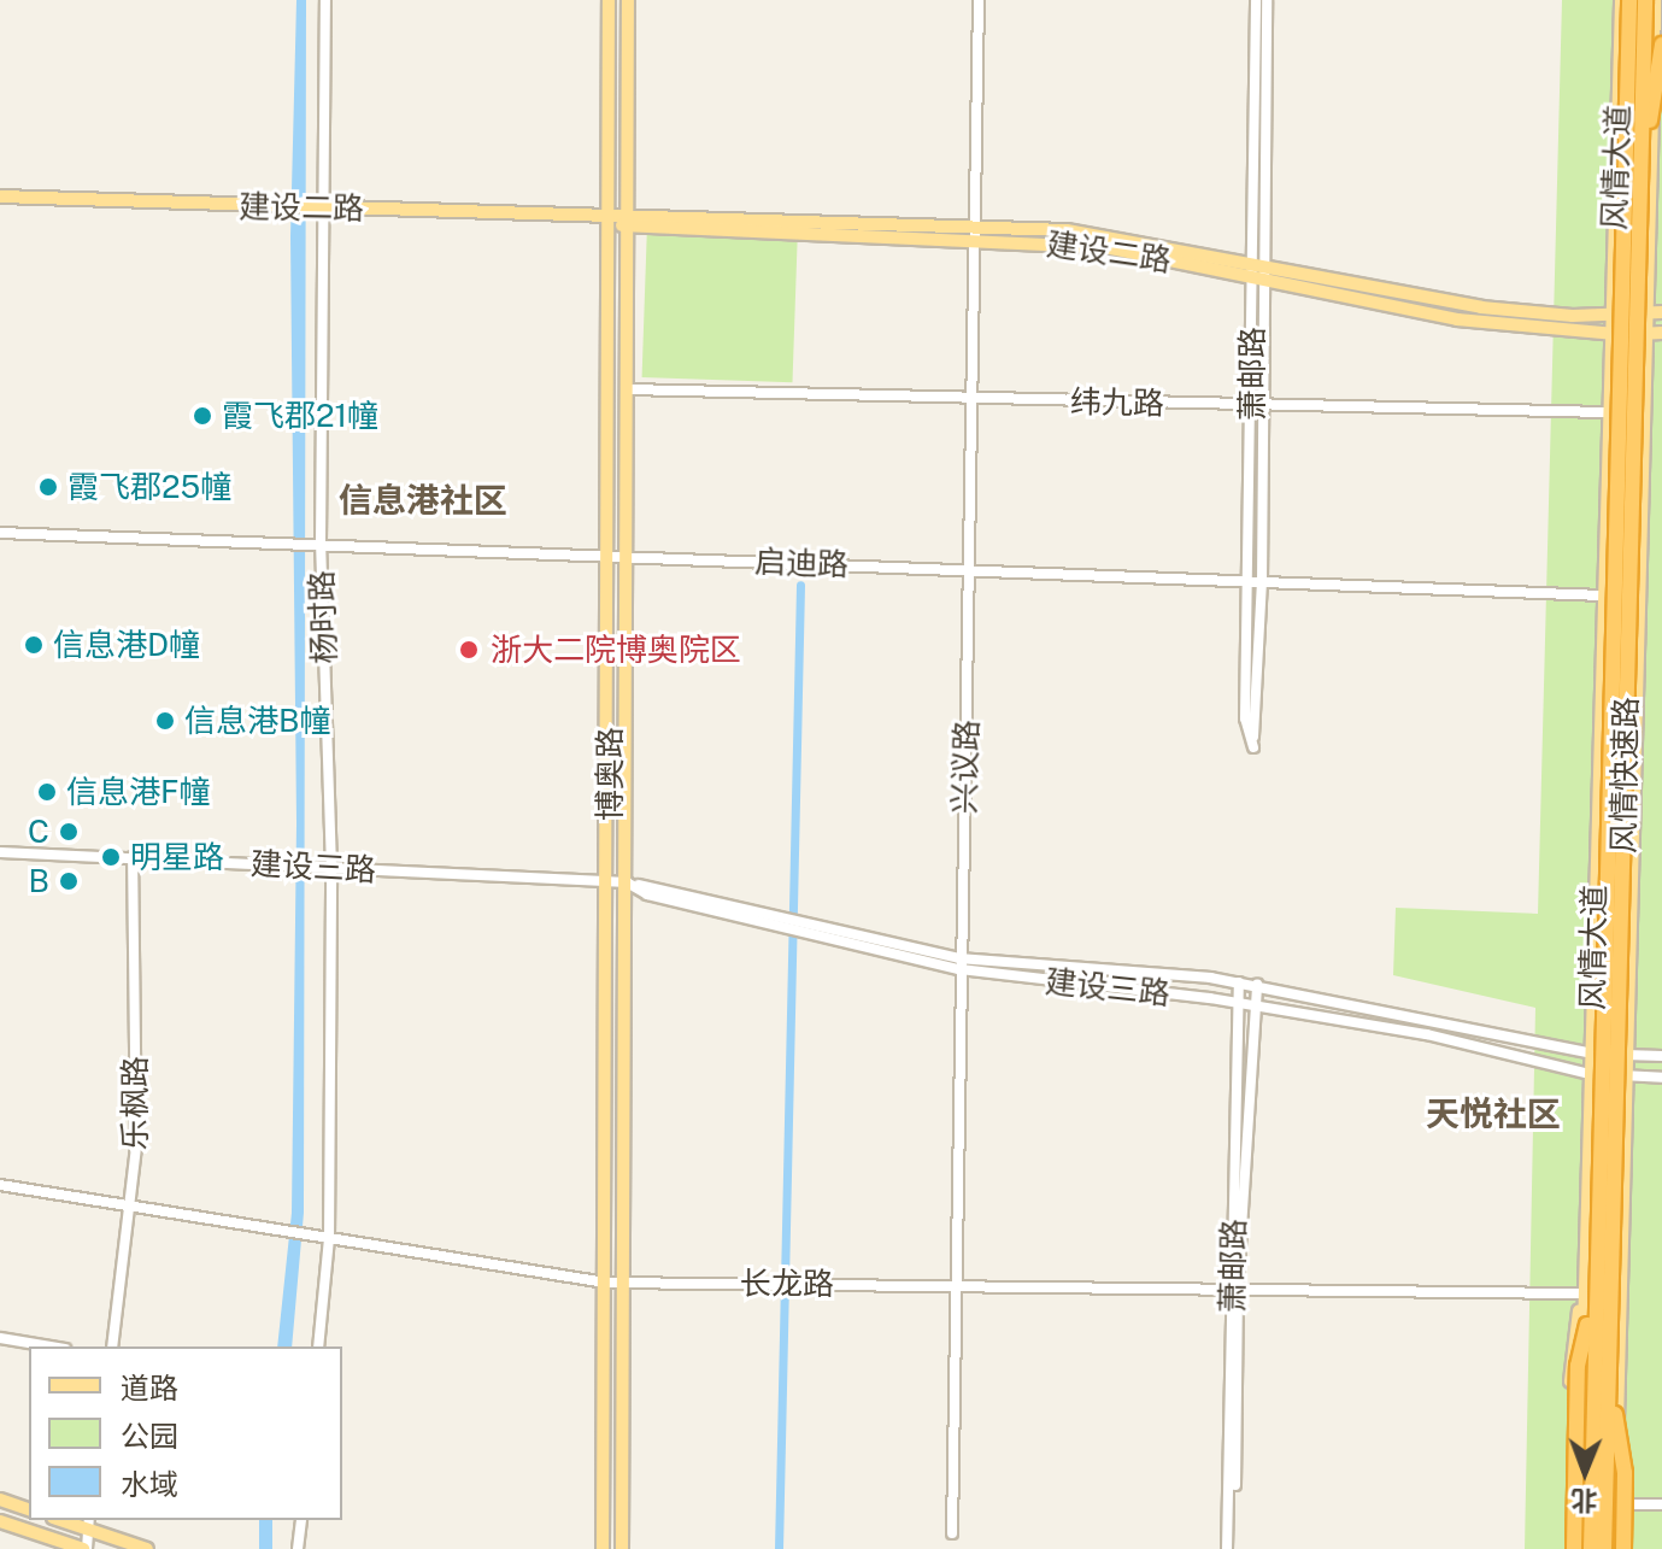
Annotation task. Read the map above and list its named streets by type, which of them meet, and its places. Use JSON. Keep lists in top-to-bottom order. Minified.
{"streets":{"highway":["风情快速路"],"main road":["风情大道","建设二路","博奥路"],"street":["萧邮路","纬九路","启迪路","杨时路","兴议路","建设三路","乐枫路","长龙路"]},"crossings":[["风情大道","建设二路"],["风情大道","纬九路"],["风情大道","启迪路"],["风情大道","风情快速路"],["风情大道","建设三路"],["风情大道","长龙路"],["建设二路","萧邮路"],["建设二路","杨时路"],["建设二路","兴议路"],["建设二路","博奥路"],["萧邮路","纬九路"],["萧邮路","启迪路"],["萧邮路","建设三路"],["萧邮路","长龙路"],["纬九路","兴议路"],["纬九路","博奥路"],["启迪路","杨时路"],["启迪路","兴议路"],["启迪路","博奥路"],["杨时路","建设三路"],["杨时路","长龙路"],["兴议路","建设三路"],["兴议路","长龙路"],["博奥路","建设三路"],["博奥路","长龙路"],["风情快速路","长龙路"],["建设三路","乐枫路"],["乐枫路","长龙路"]],"districts":["信息港社区","天悦社区"],"places":["霞飞郡21幢","霞飞郡25幢","信息港D幢","浙大二院博奥院区","信息港B幢","信息港F幢","C","明星路","B"],"legend":["道路","公园","水域"],"north":"bottom"}
